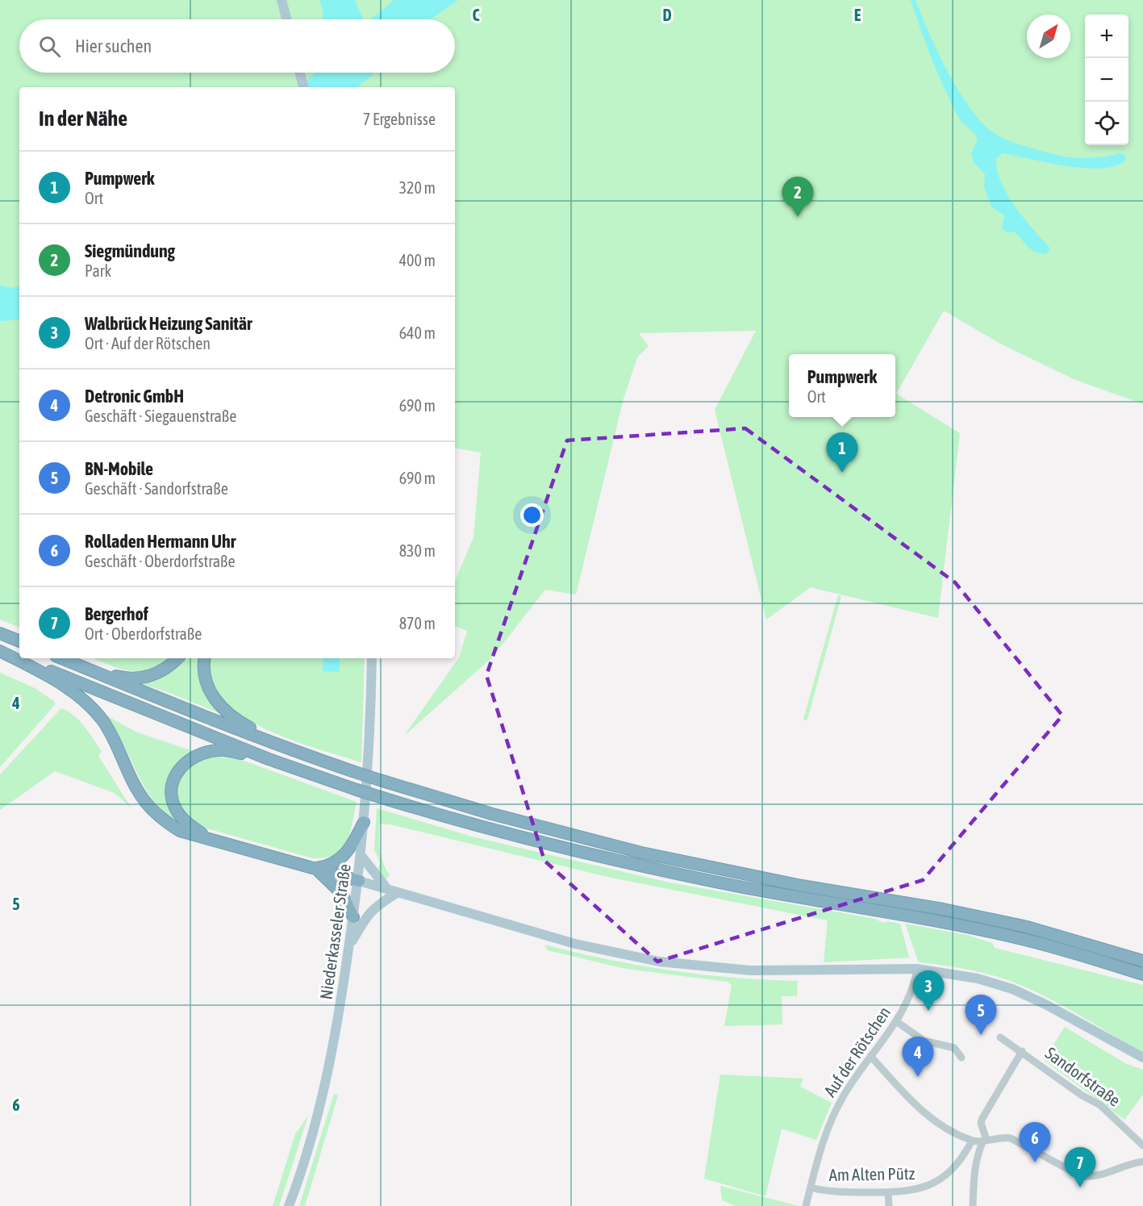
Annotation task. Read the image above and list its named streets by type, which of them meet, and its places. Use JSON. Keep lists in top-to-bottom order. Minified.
{"streets":{"main road":["Niederkasseler Straße"],"street":["Auf der Rötschen","Sandorfstraße","Am Alten Pütz"]},"crossings":[["Auf der Rötschen","Am Alten Pütz"]],"north":"top right","page":{"map_buttons":["+","−"],"search":"Hier suchen","heading":["In der Nähe","7 Ergebnisse"],"list":[{"mark":"1","name":"Pumpwerk","note":"Ort","value":"320 m"},{"mark":"2","name":"Siegmündung","note":"Park","value":"400 m"},{"mark":"3","name":"Walbrück Heizung Sanitär","note":"Ort · Auf der Rötschen","value":"640 m"},{"mark":"4","name":"Detronic GmbH","note":"Geschäft · Siegauenstraße","value":"690 m"},{"mark":"5","name":"BN-Mobile","note":"Geschäft · Sandorfstraße","value":"690 m"},{"mark":"6","name":"Rolladen Hermann Uhr","note":"Geschäft · Oberdorfstraße","value":"830 m"},{"mark":"7","name":"Bergerhof","note":"Ort · Oberdorfstraße","value":"870 m"}],"pins":["2","1","3","5","4","6","7"],"popup":["Pumpwerk","Ort"]},"grid":{"columns":["C","D","E"],"rows":["4","5","6"]}}
